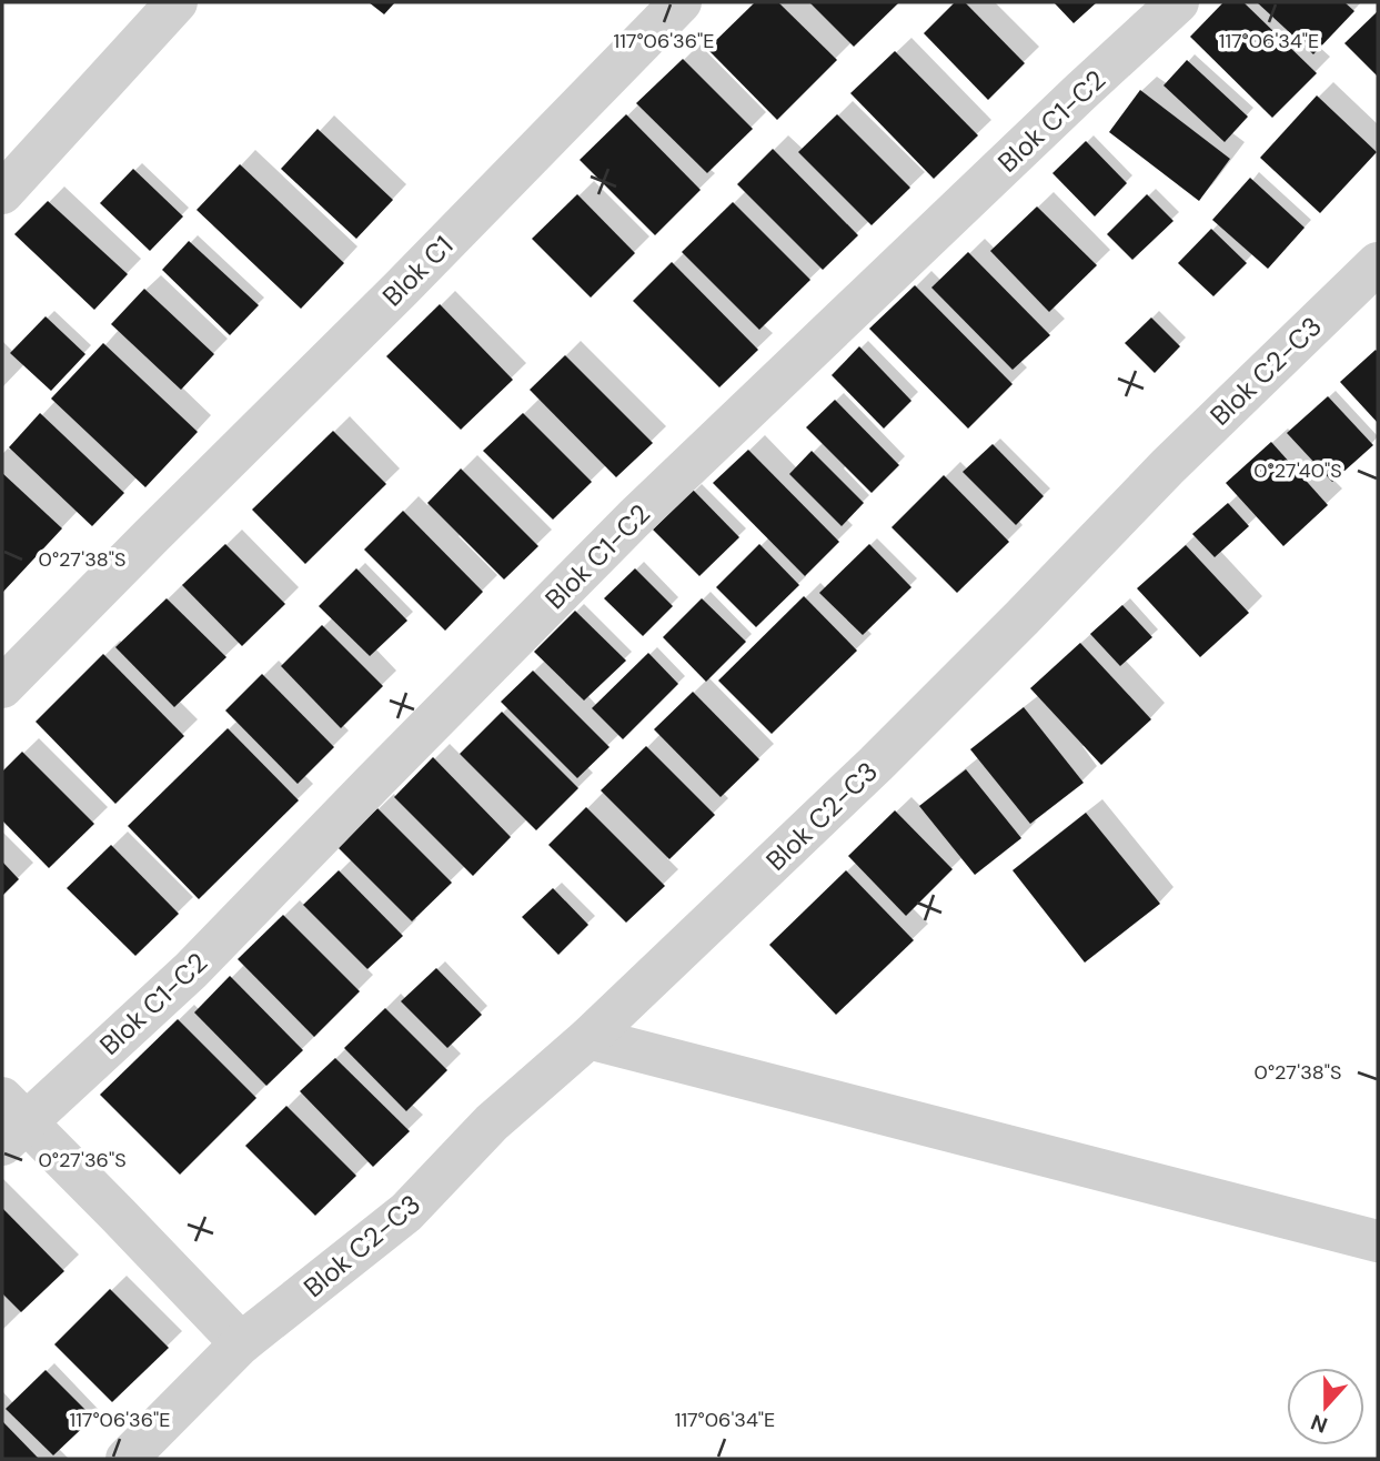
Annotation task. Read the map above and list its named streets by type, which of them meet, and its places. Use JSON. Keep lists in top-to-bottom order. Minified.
{"streets":{"street":["Blok C1-C2","Blok C1","Blok C2-C3"]},"north":"bottom","coordinates":["117°06'36\"E","117°06'34\"E","0°27'40\"S","0°27'38\"S","0°27'36\"S"]}
